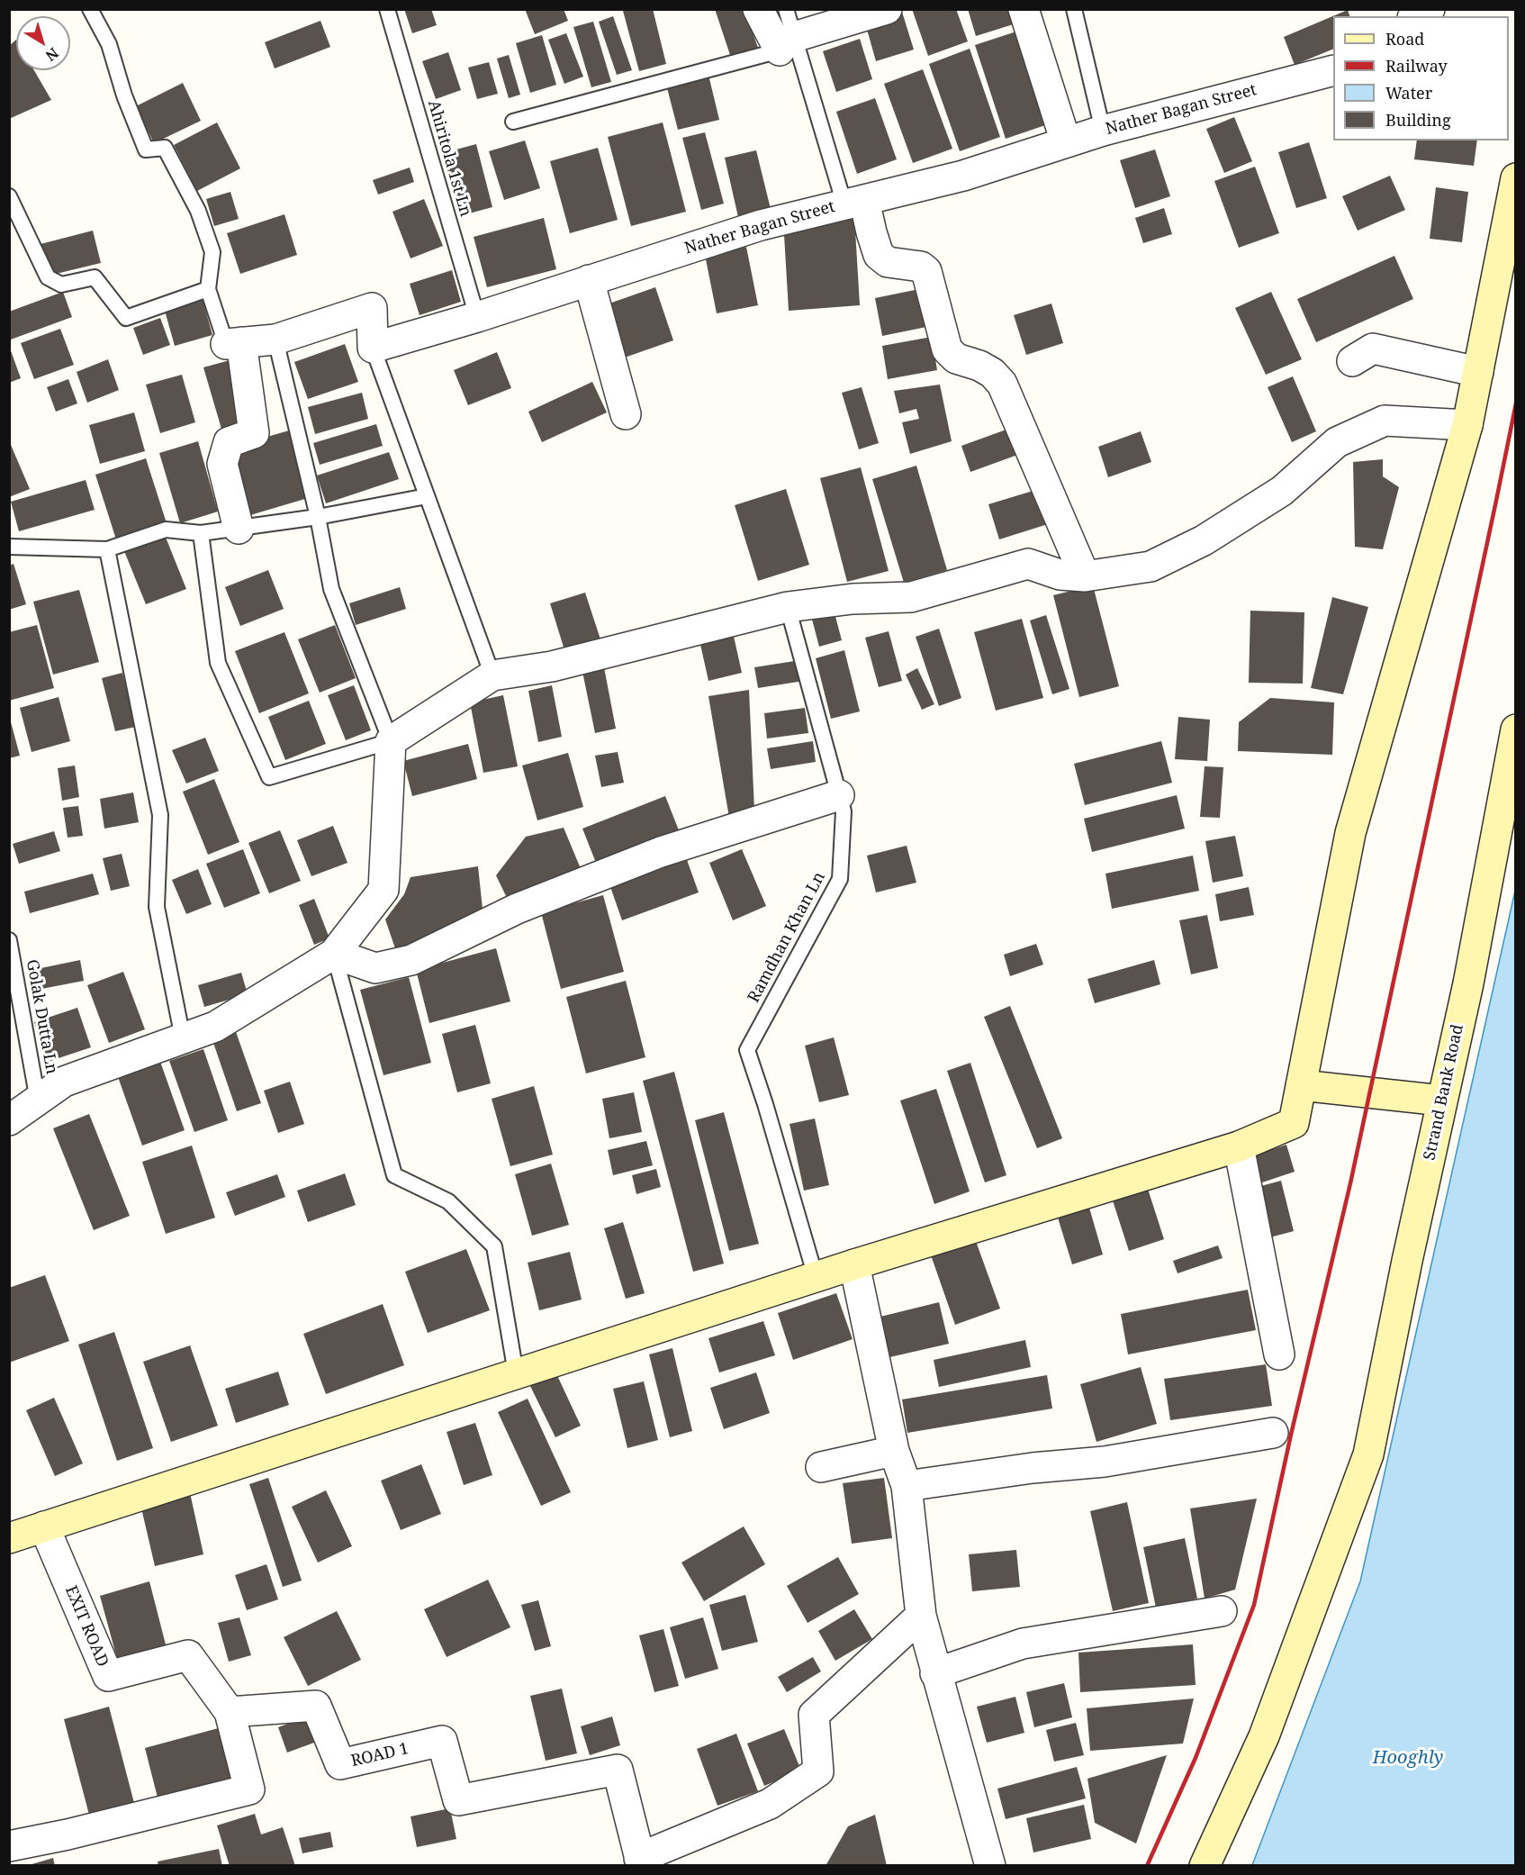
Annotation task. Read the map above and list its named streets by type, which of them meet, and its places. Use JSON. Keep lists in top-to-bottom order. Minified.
{"streets":{"main road":["Strand Bank Road"],"street":["Nather Bagan Street","EXIT ROAD","ROAD 1"],"lane":["Ahiritola 1st Ln","Ramdhan Khan Ln","Golak Dutta Ln"]},"crossings":[["Nather Bagan Street","Ahiritola 1st Ln"],["EXIT ROAD","ROAD 1"]],"water":["Hooghly"],"legend":["Road","Railway","Water","Building"],"north":"bottom right"}
